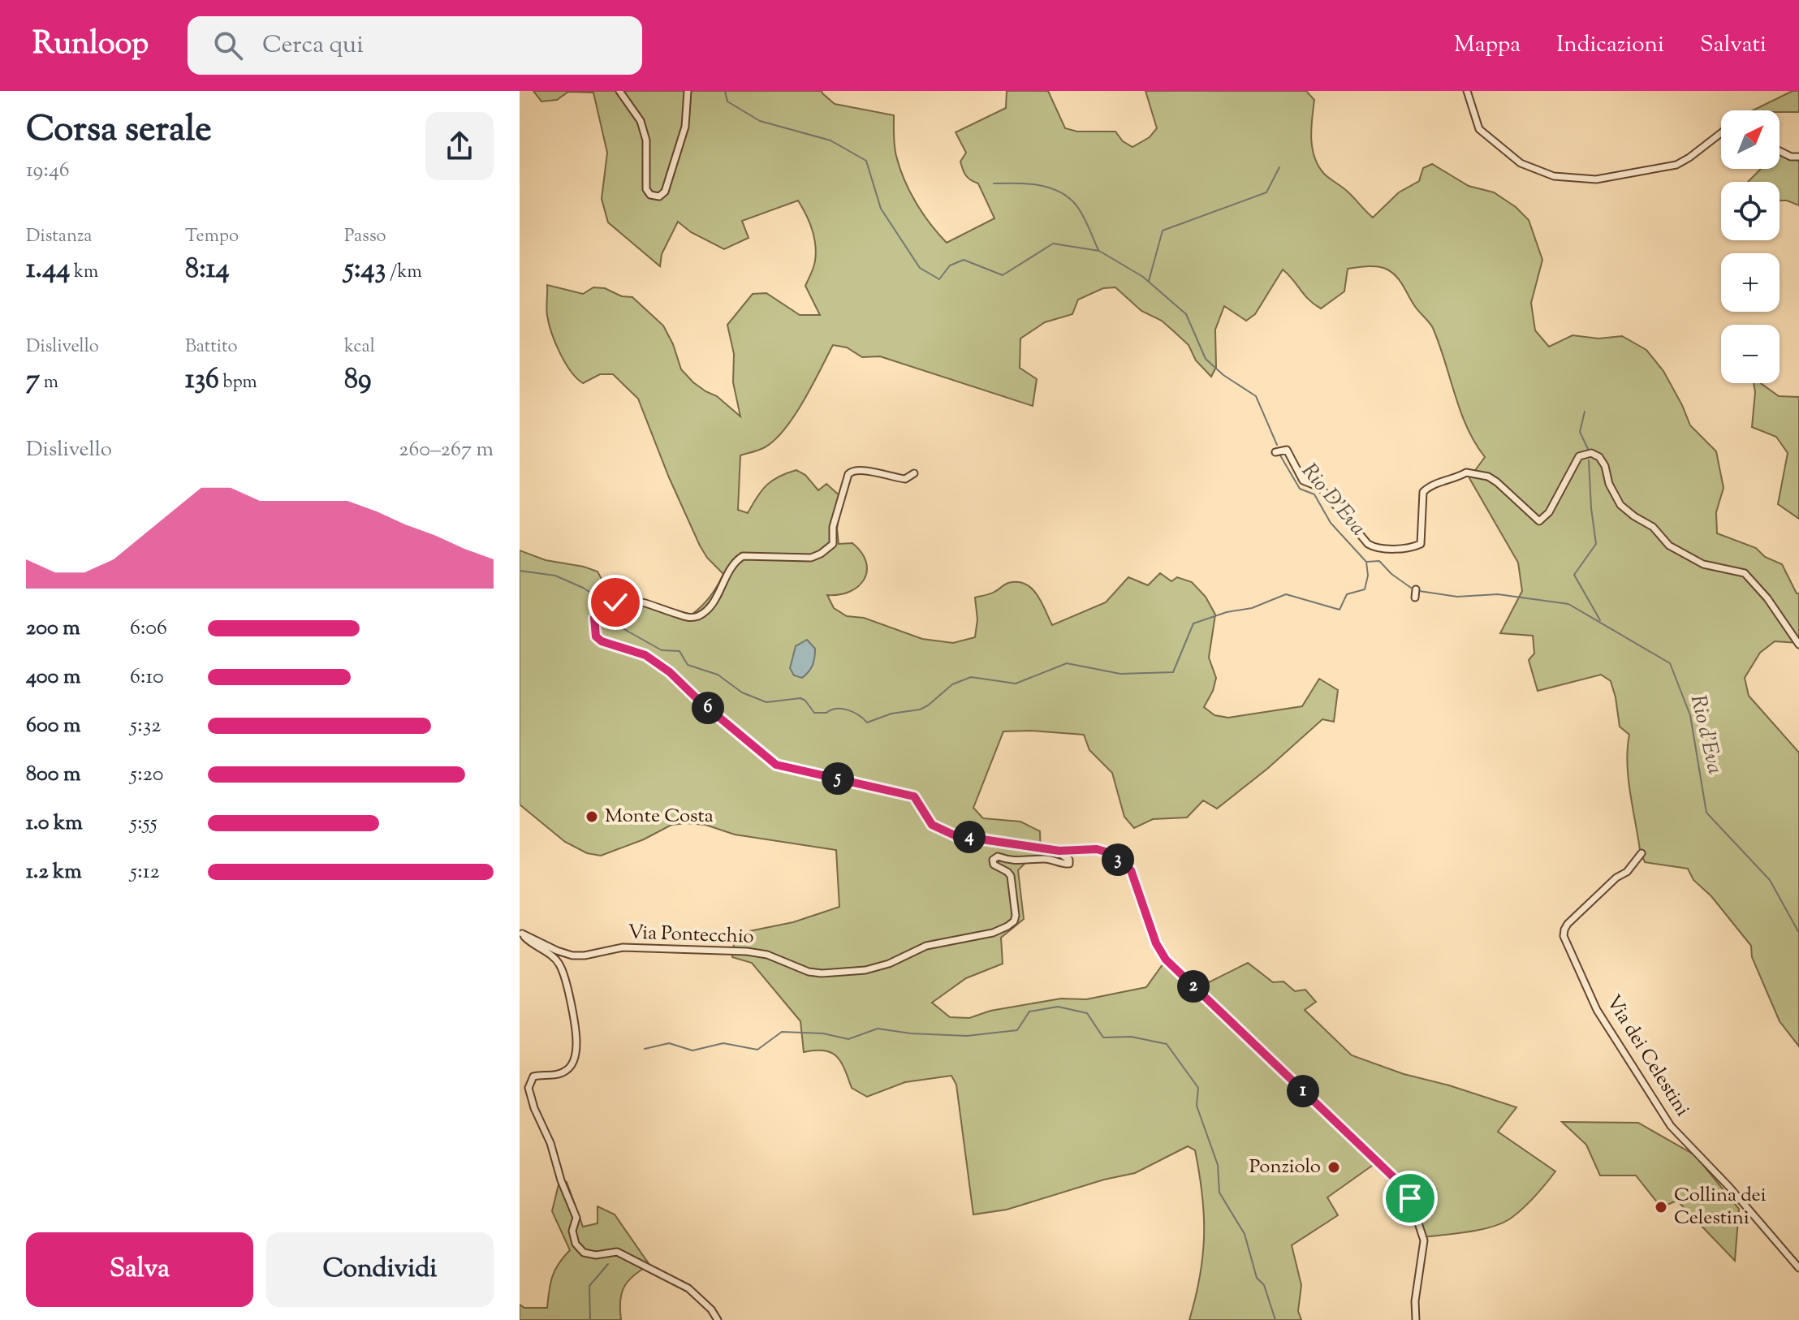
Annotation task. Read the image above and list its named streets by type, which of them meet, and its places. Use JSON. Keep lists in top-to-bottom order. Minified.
{"streets":{"street":["Via Pontecchio","Via dei Celestini"]},"water":["Rio D'Eva","Rio d'Eva"],"places":["Monte Costa","Ponziolo","Collina dei Celestini"],"north":"top right","page":{"header":"Runloop","search":"Cerca qui","nav":["Mappa","Indicazioni","Salvati"],"heading":["Corsa serale","19:46"],"map_buttons":["+","−"],"stats":[["Distanza","1.44 km"],["Tempo","8:14"],["Passo","5:43 /km"],["Dislivello","7 m"],["Battito","136 bpm"],["kcal","89"]],"chart":["Dislivello","260–267 m"],"list":[{"name":"200 m","note":"6:06"},{"name":"400 m","note":"6:10"},{"name":"600 m","note":"5:32"},{"name":"800 m","note":"5:20"},{"name":"1.0 km","note":"5:55"},{"name":"1.2 km","note":"5:12"}],"pins":["6","5","4","3","2","1"],"buttons":["Salva","Condividi"]}}
